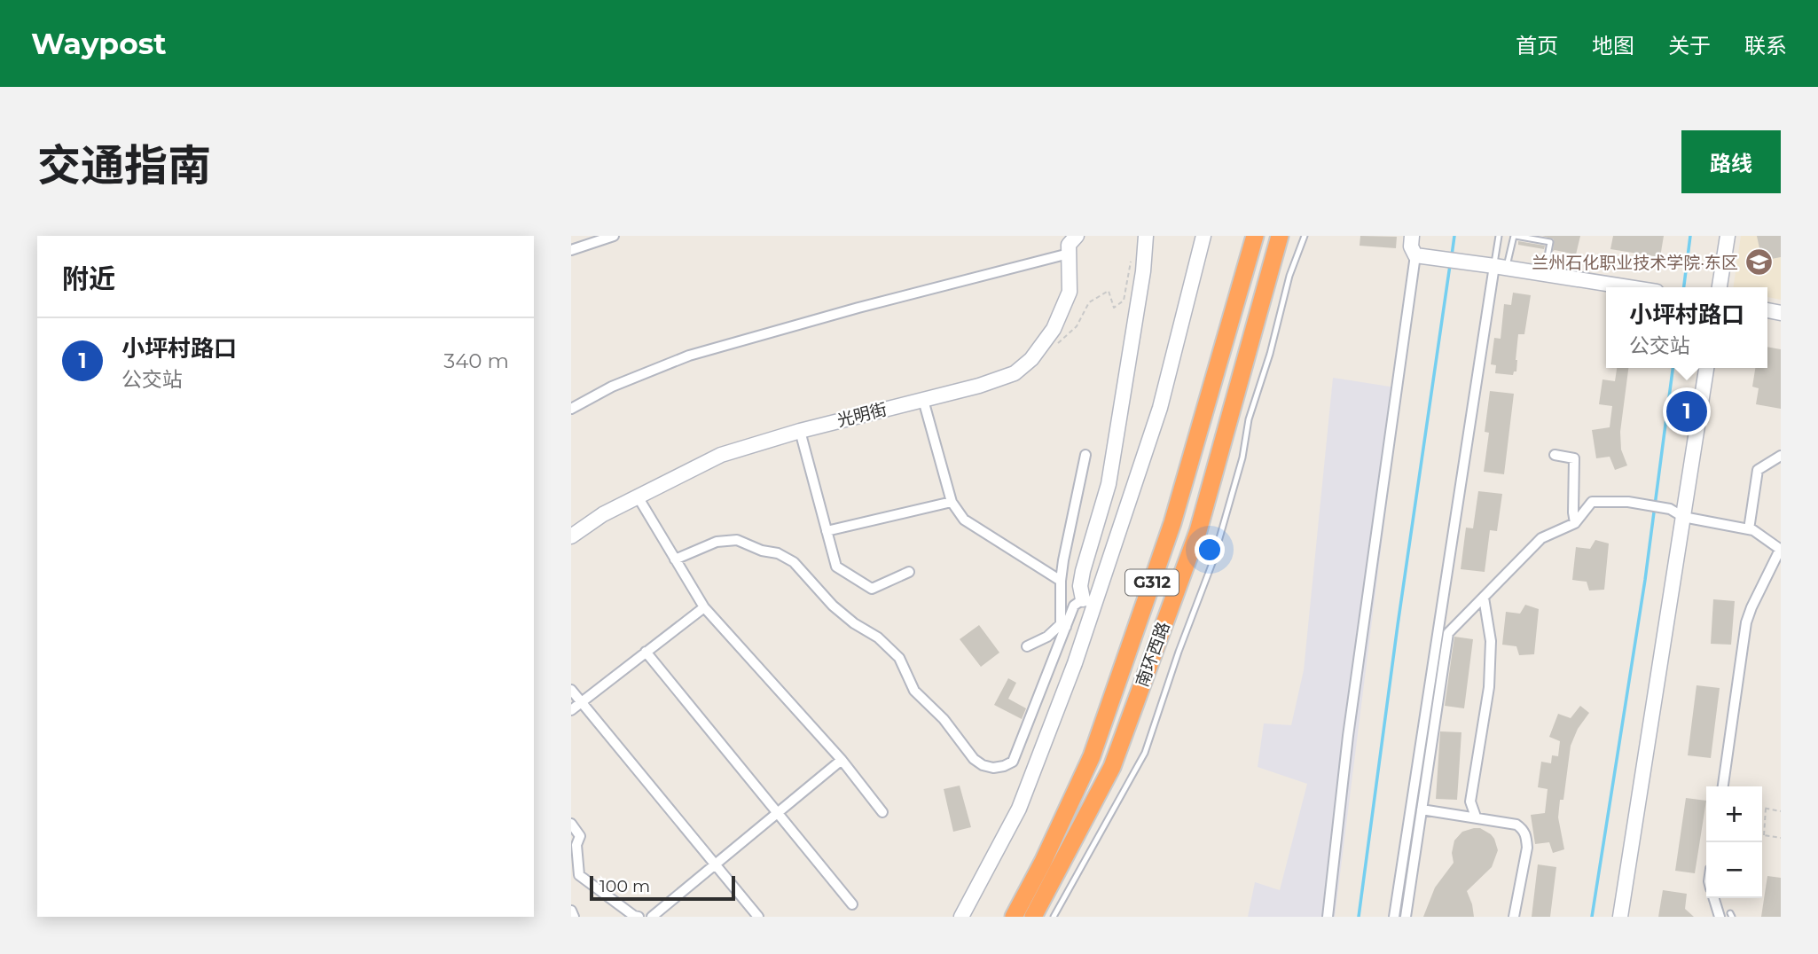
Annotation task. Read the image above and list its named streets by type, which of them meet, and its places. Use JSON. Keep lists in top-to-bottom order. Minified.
{"streets":{"highway":["G312","南环西路"],"street":["光明街"]},"places":{"school or university":["兰州石化职业技术学院·东区"]},"scale_bar":"100 m","page":{"header":"Waypost","nav":["首页","地图","关于","联系"],"title":"交通指南","buttons":"路线","heading":"附近","popup":["小坪村路口","公交站"],"list":[{"mark":"1","name":"小坪村路口","note":"公交站","value":"340 m"}],"pins":"1","map_buttons":["+","−"],"scale":"100 m"}}
